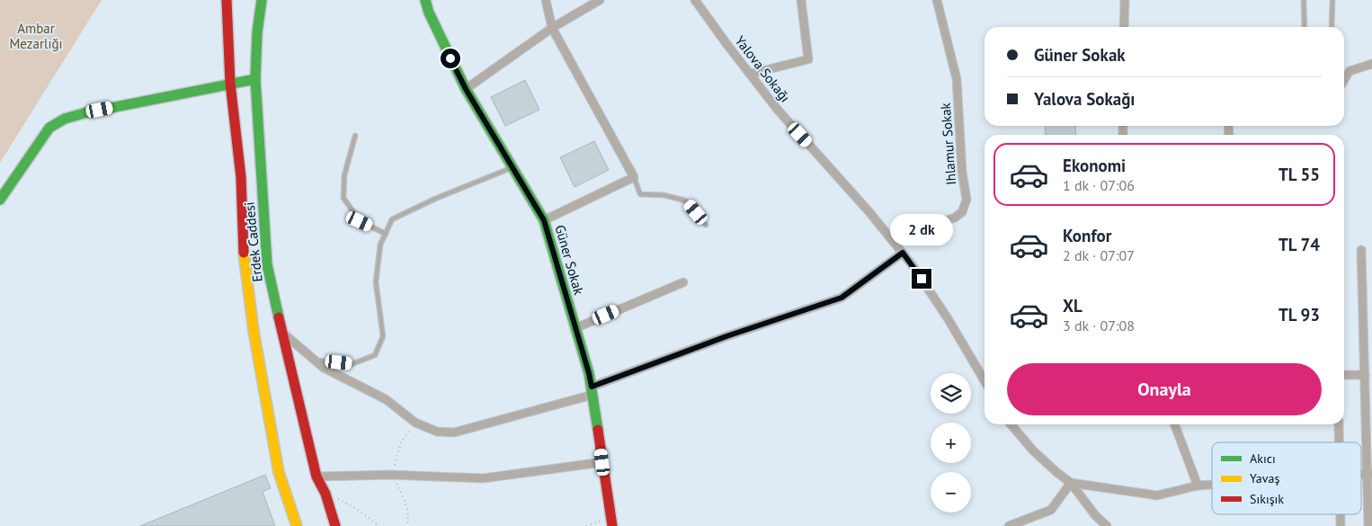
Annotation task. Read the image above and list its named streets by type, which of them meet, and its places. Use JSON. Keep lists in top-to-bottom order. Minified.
{"streets":{"street":["Yalova Sokağı","Ihlamur Sokak","Erdek Caddesi","Güner Sokak"]},"crossings":[["Yalova Sokağı","Ihlamur Sokak"]],"parks":["Ambar Mezarlığı"],"legend":["Akıcı","Yavaş","Sıkışık"],"page":{"banner":["Güner Sokak","Yalova Sokağı"],"list":[{"name":"Ekonomi","note":"1 dk · 07:06","value":"TL 55"},{"name":"Konfor","note":"2 dk · 07:07","value":"TL 74"},{"name":"XL","note":"3 dk · 07:08","value":"TL 93"}],"bubble":"2 dk","buttons":"Onayla","map_buttons":["+","−"]}}
